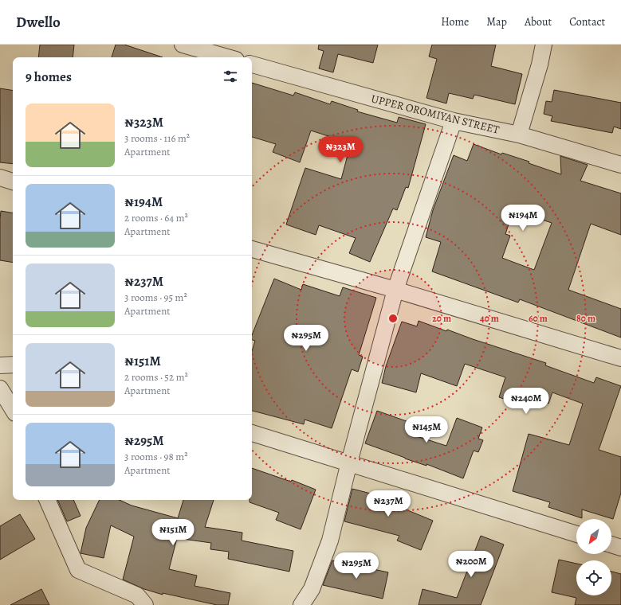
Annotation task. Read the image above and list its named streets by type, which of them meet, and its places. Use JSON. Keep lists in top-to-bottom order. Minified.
{"streets":{"street":["UPPER OROMIYAN STREET"]},"north":"bottom left","page":{"header":"Dwello","nav":["Home","Map","About","Contact"],"heading":"9 homes","list":[{"name":"₦323M","note":"3 rooms · 116 m² · Apartment"},{"name":"₦194M","note":"2 rooms · 64 m² · Apartment"},{"name":"₦237M","note":"3 rooms · 95 m² · Apartment"},{"name":"₦151M","note":"2 rooms · 52 m² · Apartment"},{"name":"₦295M","note":"3 rooms · 98 m² · Apartment"}],"price":["₦323M","₦194M","₦295M","₦240M","₦145M","₦237M","₦151M","₦200M","₦295M"]},"rings":["20 m","40 m","60 m","80 m"]}
